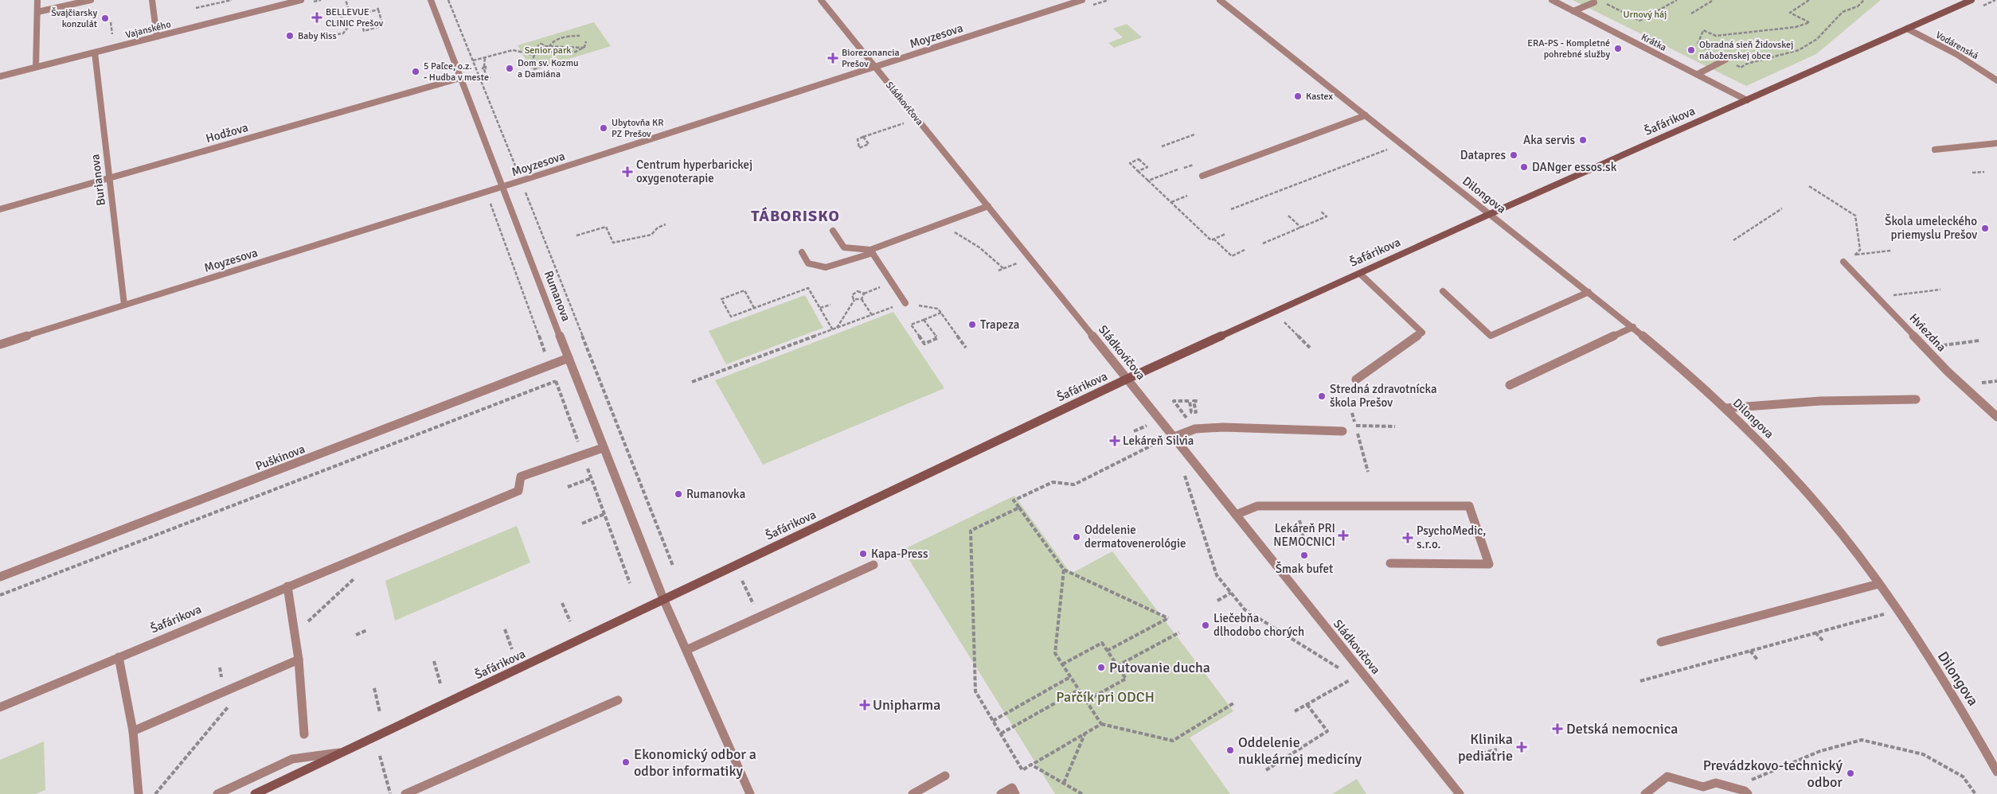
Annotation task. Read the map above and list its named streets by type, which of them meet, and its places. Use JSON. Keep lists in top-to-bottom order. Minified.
{"streets":{"street":["Vajanského","Moyzesova","Krátka","Vodárenská","Sládkovičova","Šafárikova","Hodžova","Burianova","Dilongova","Rumanova","Hviezdna","Puškinova"]},"crossings":[["Vajanského","Burianova"],["Moyzesova","Sládkovičova"],["Moyzesova","Burianova"],["Moyzesova","Rumanova"],["Krátka","Šafárikova"],["Vodárenská","Šafárikova"],["Sládkovičova","Šafárikova"],["Šafárikova","Dilongova"],["Šafárikova","Rumanova"],["Hodžova","Burianova"],["Hodžova","Rumanova"],["Rumanova","Puškinova"]],"districts":["TÁBORISKO"],"parks":["Urnový háj","Senior park","Parčík pri ODCH"],"places":{"health":["BELLEVUE CLINIC Prešov","Biorezonancia Prešov","Centrum hyperbarickej oxygenoterapie","Lekáreň Silvia","Lekáreň PRI NEMOCNICI","PsychoMedic, s.r.o.","Unipharma","Detská nemocnica","Klinika pediatrie"],"other":["Švajčiarsky konzulát","Baby Kiss","ERA-PS - Kompletné pohrebné služby","Obradná sieň Židovskej náboženskej obce","Dom sv. Kozmu a Damiána","5 Paľce, o.z. - Hudba v meste","Kastex","Ubytovňa KR PZ Prešov","Aka servis","Datapres","DANger essos.sk","Škola umeleckého priemyslu Prešov","Trapeza","Stredná zdravotnícka škola Prešov","Rumanovka","Oddelenie dermatovenerológie","Kapa-Press","Šmak bufet","Liečebňa dlhodobo chorých","Putovanie ducha","Oddelenie nukleárnej medicíny","Ekonomický odbor a odbor informatiky","Prevádzkovo‑technický odbor"]}}
